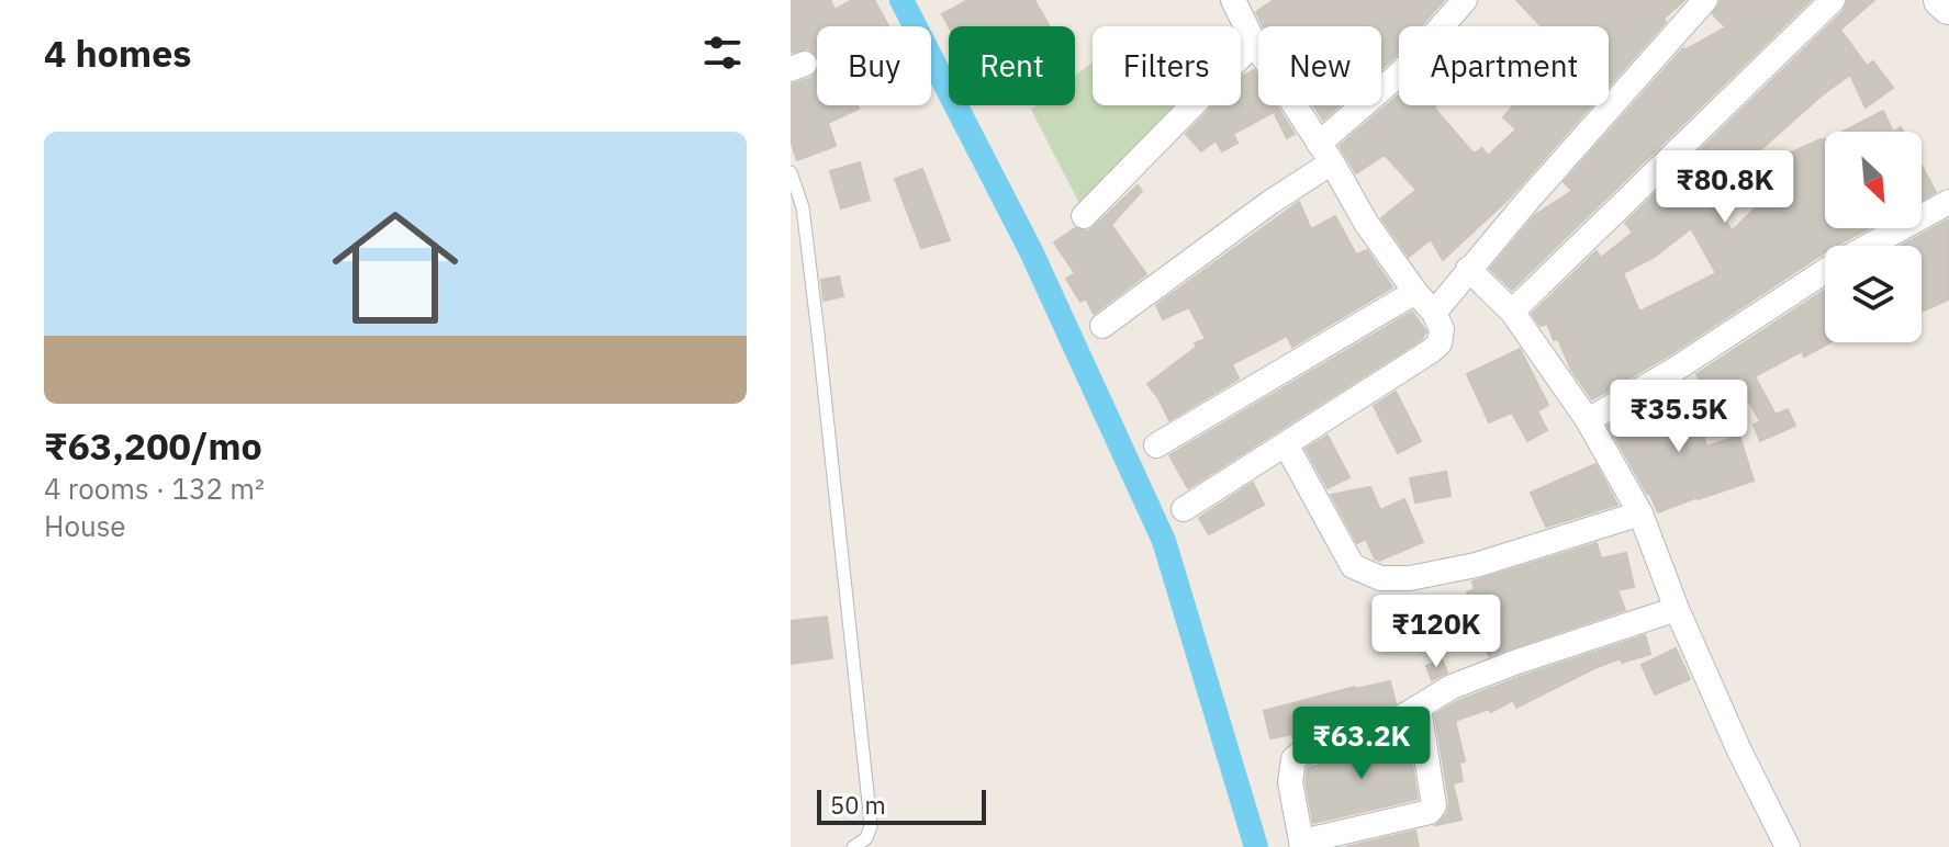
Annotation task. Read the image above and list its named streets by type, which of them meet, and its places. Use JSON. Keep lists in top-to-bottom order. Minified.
{"scale_bar":"50 m","north":"bottom right","page":{"heading":"4 homes","chip":["Buy","Rent","Filters","New","Apartment"],"list":[{"name":"₹63,200/mo","note":"4 rooms · 132 m² · House"}],"price":["₹80.8K","₹35.5K","₹120K","₹63.2K"],"scale":"50 m"}}
